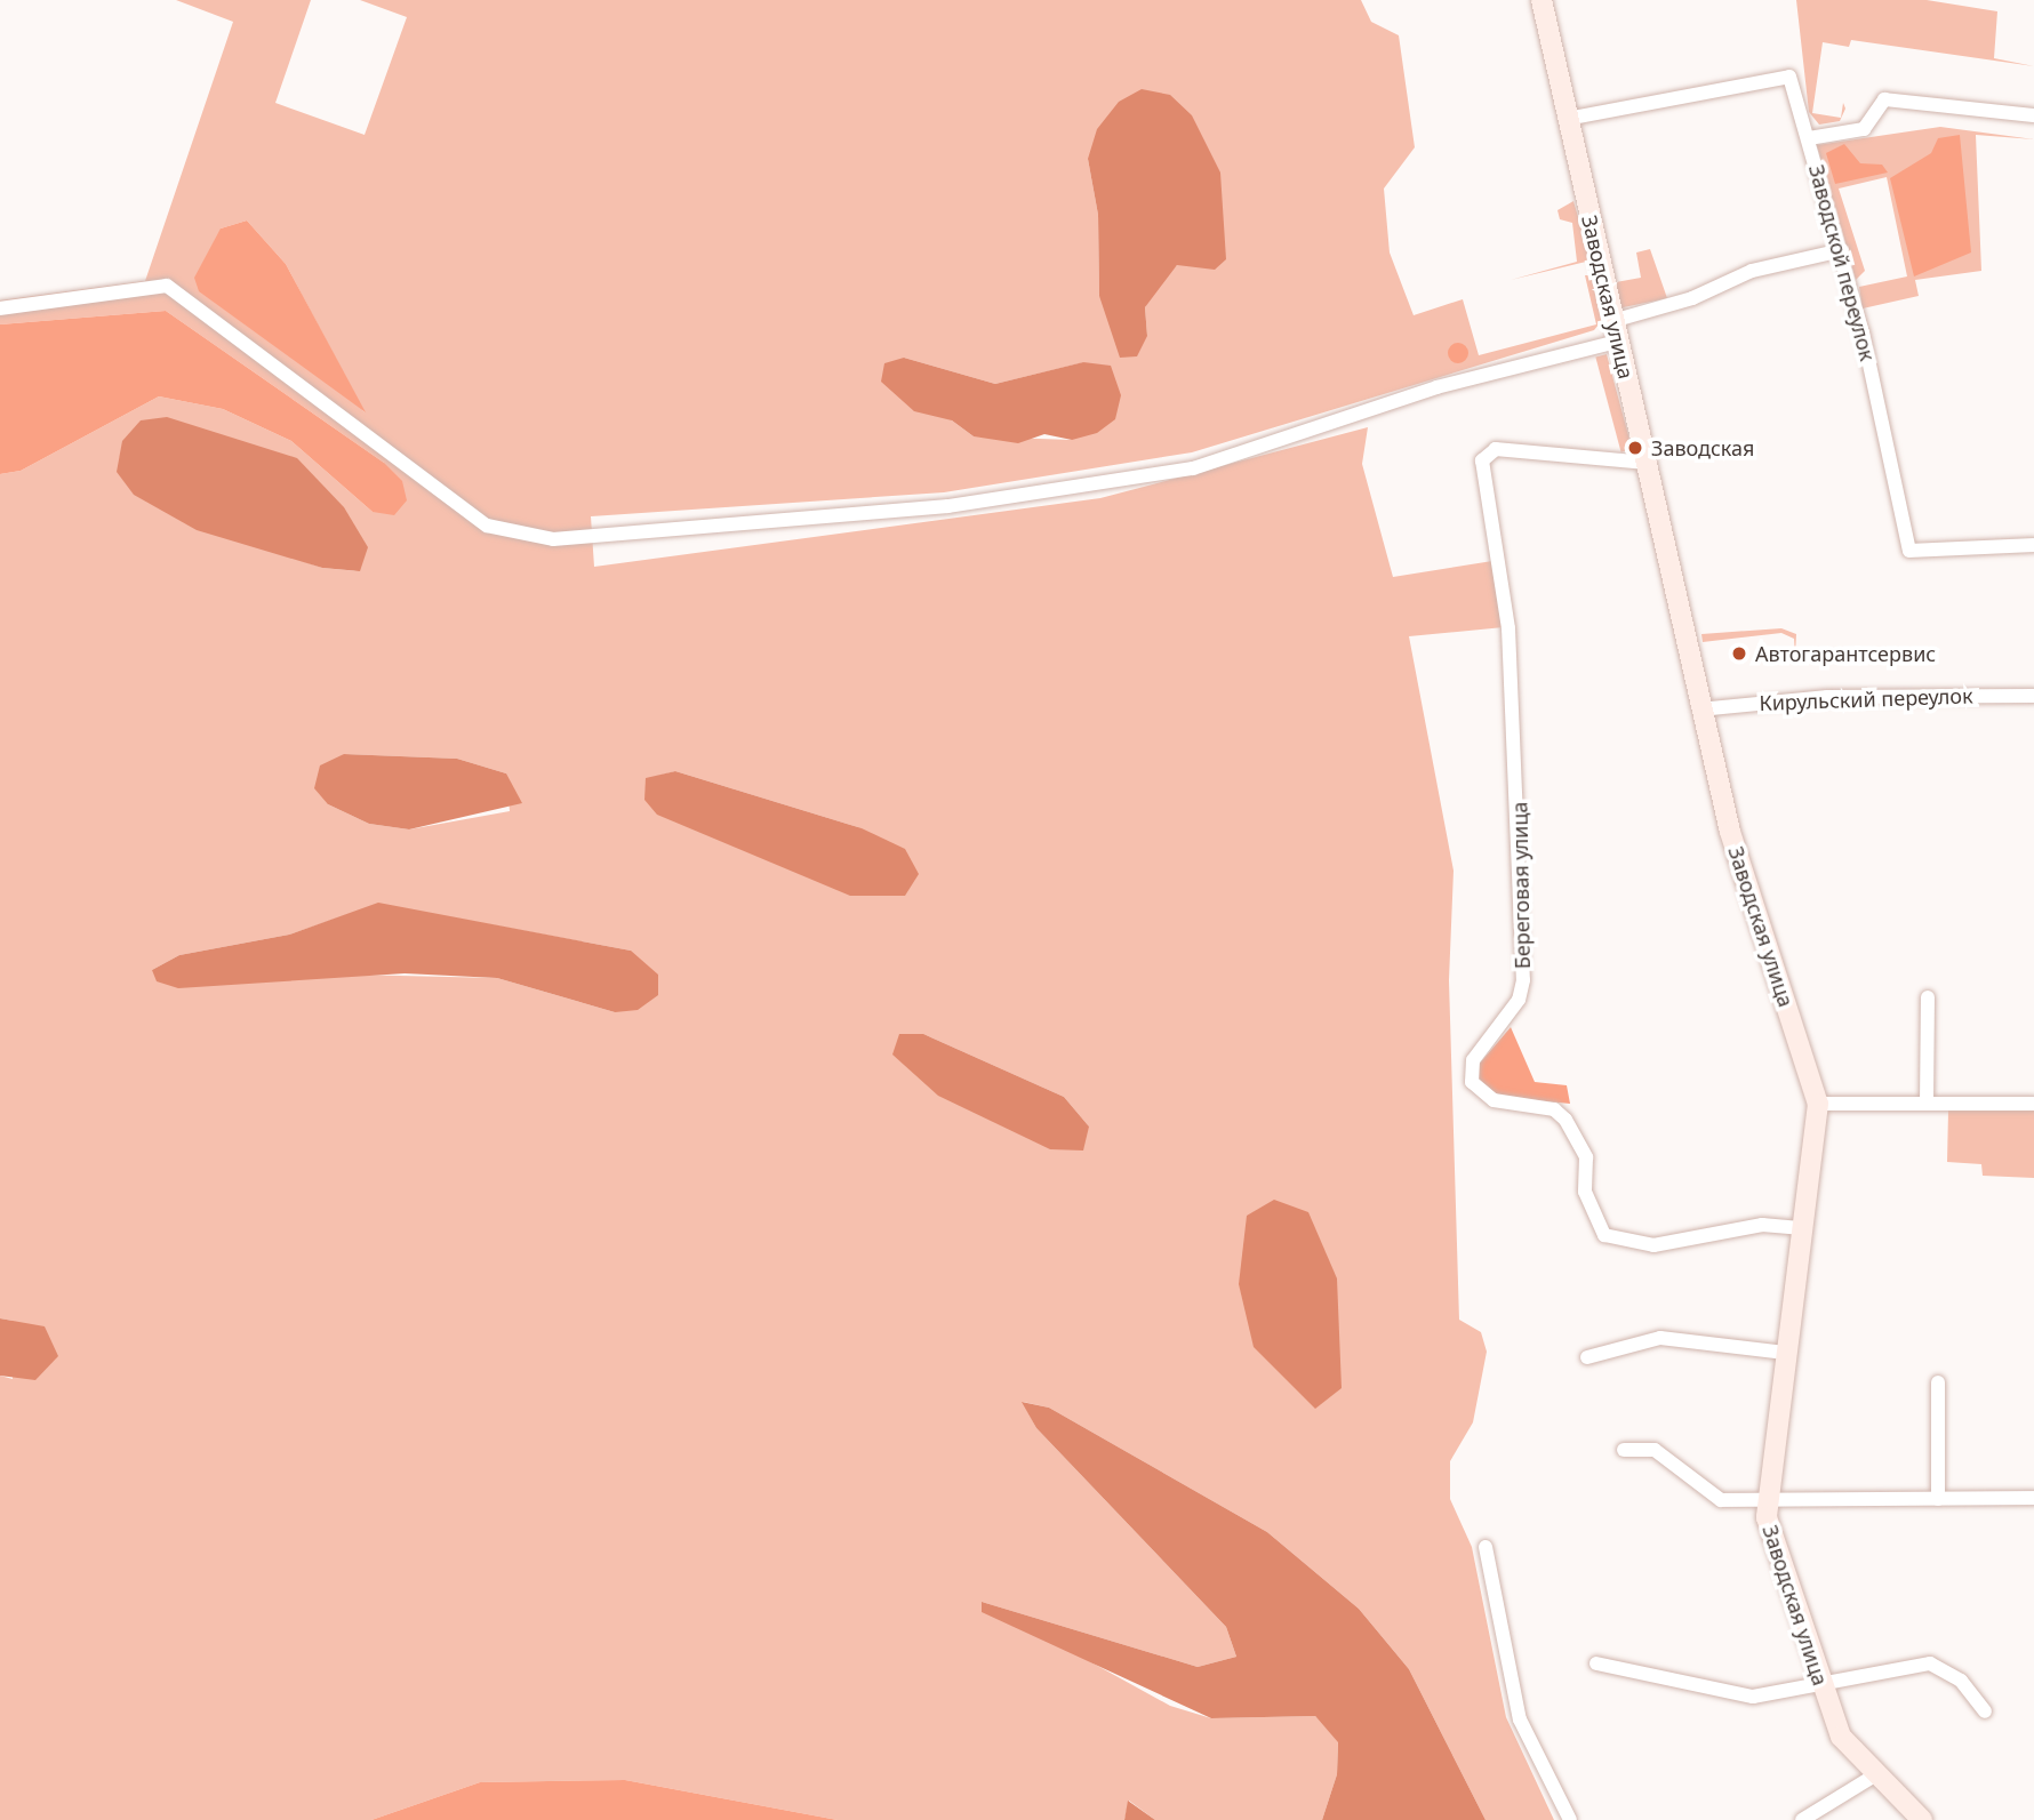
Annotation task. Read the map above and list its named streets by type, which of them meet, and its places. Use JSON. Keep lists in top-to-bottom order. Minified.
{"streets":{"street":["Заводской переулок","Заводская улица","Кирульский переулок","Береговая улица"]},"crossings":[["Заводской переулок","Заводская улица"],["Заводская улица","Кирульский переулок"],["Заводская улица","Береговая улица"]],"places":["Заводская","Автогарантсервис"]}
